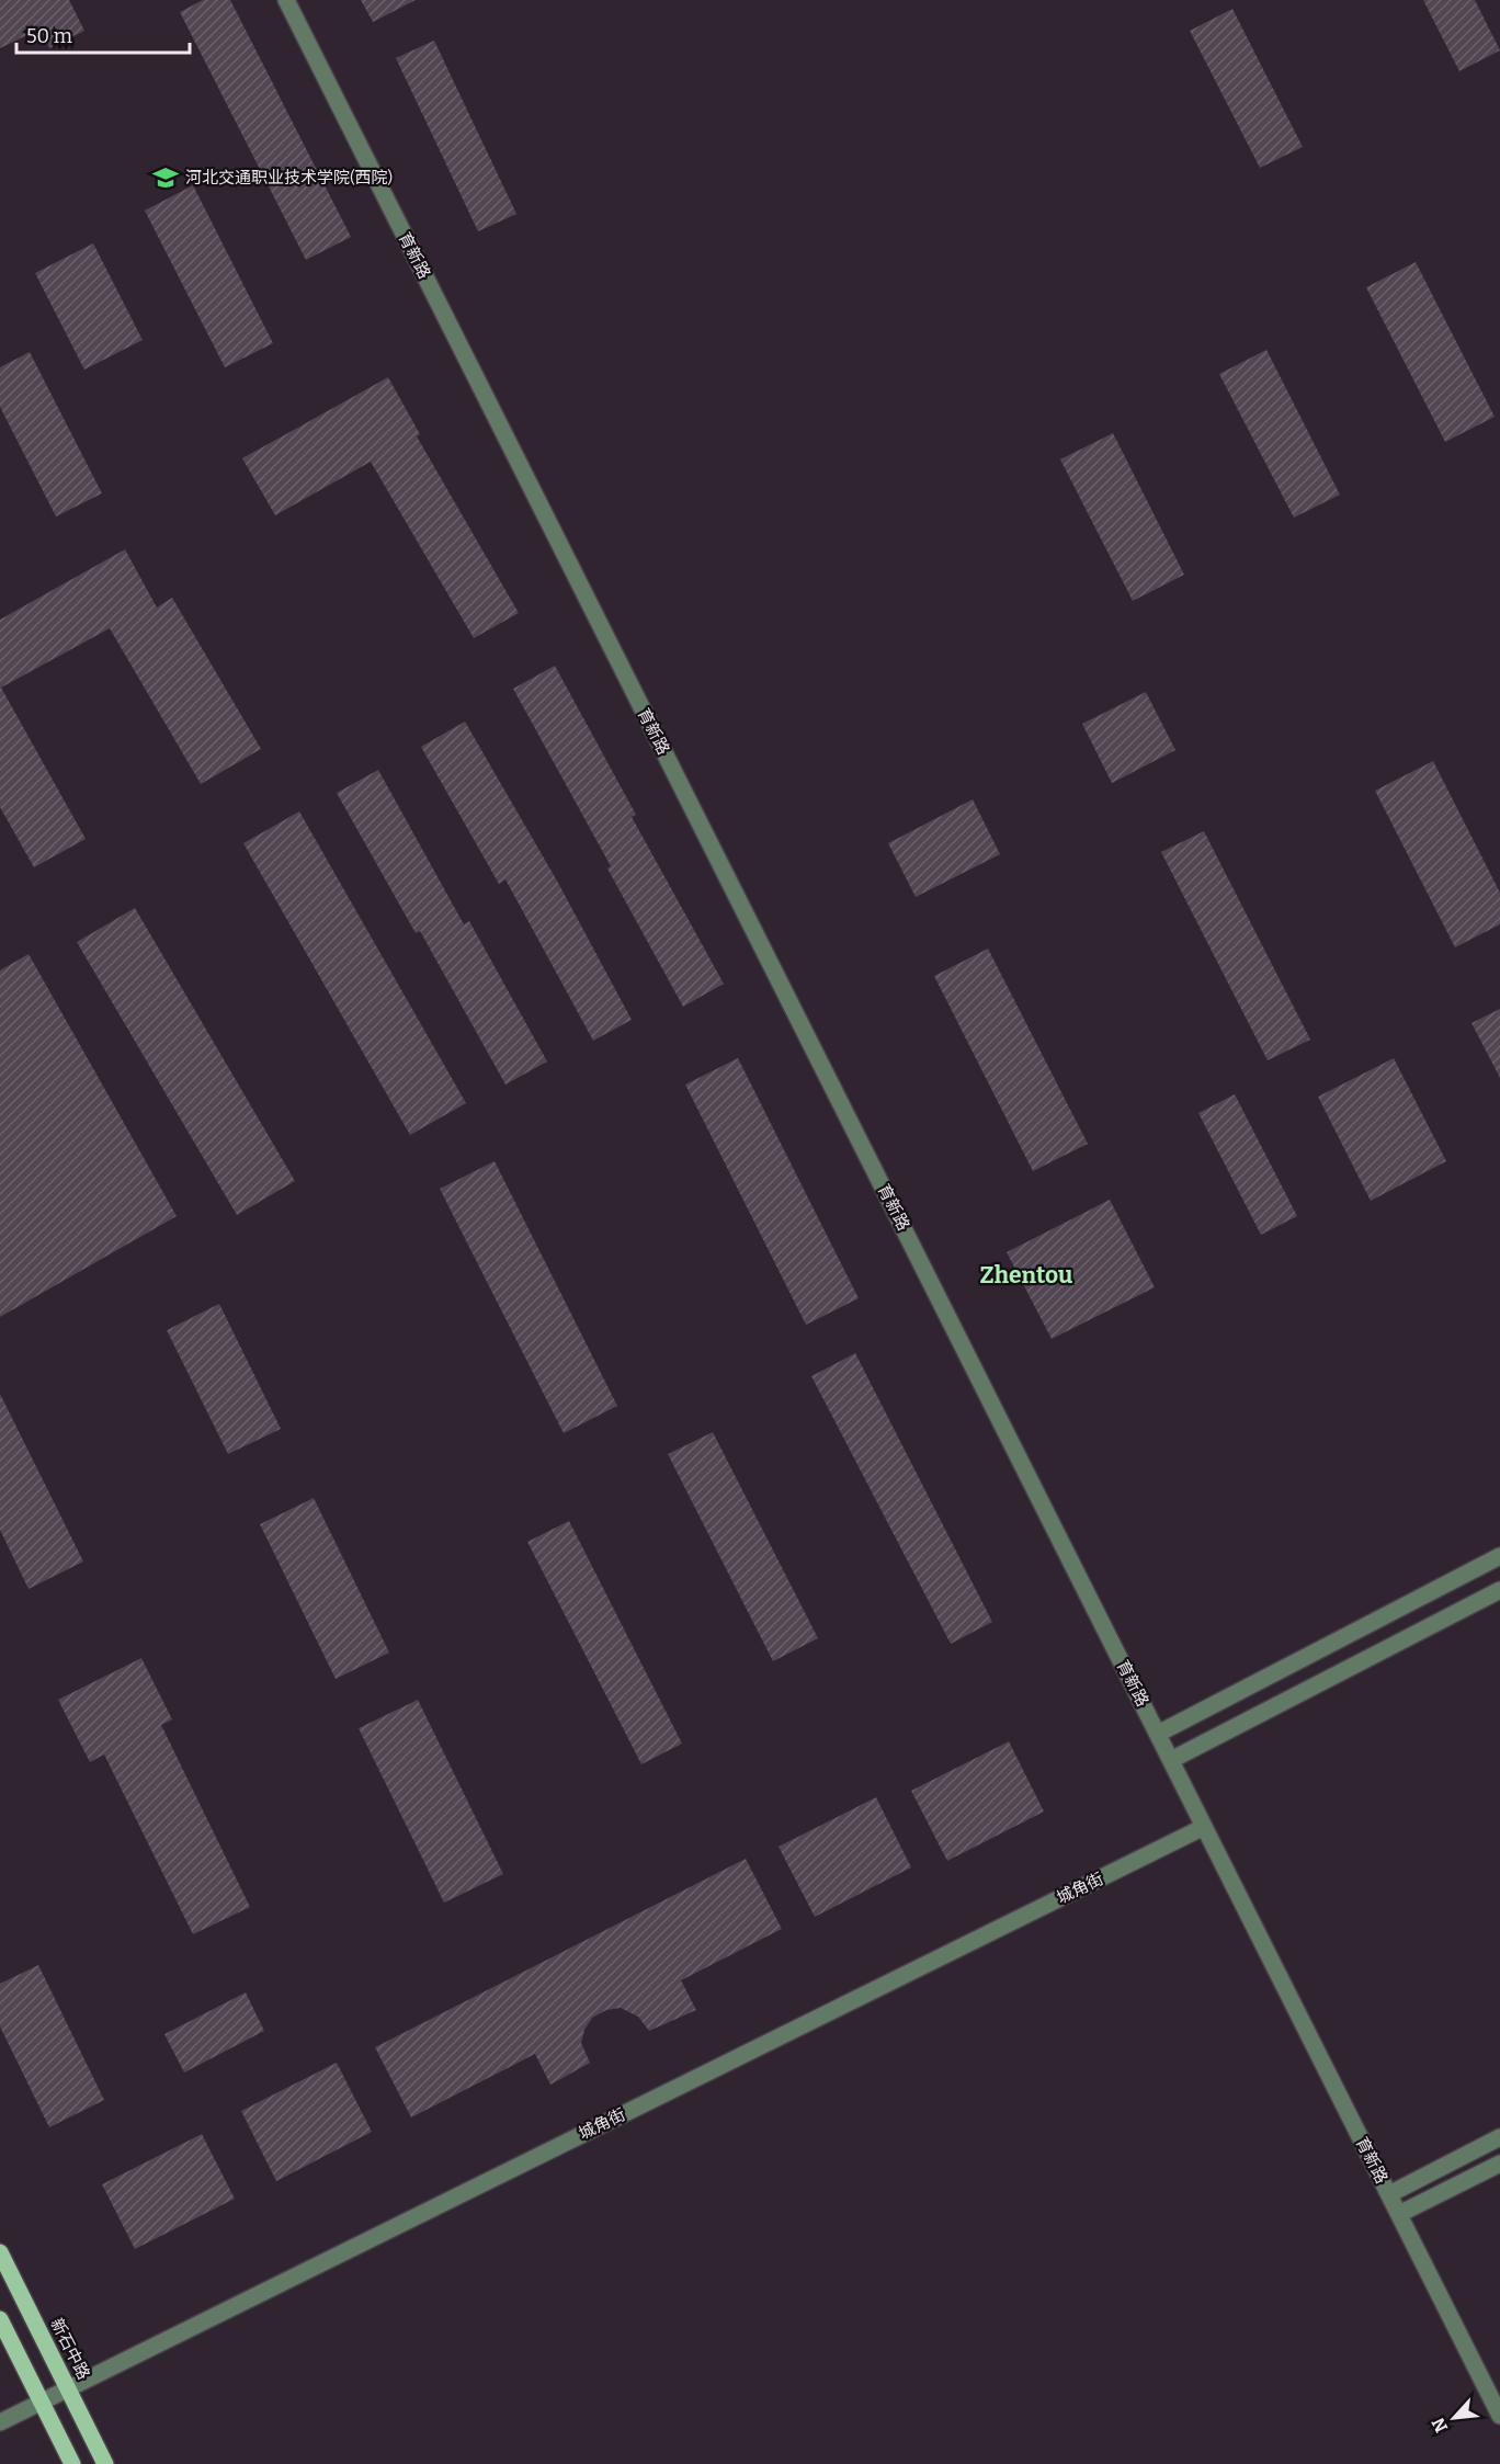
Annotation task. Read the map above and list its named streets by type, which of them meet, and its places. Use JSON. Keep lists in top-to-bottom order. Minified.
{"streets":{"main road":["新石中路"],"street":["育新路","城角街"]},"crossings":[["育新路","城角街"],["城角街","新石中路"]],"districts":["Zhentou"],"places":{"school or university":["河北交通职业技术学院(西院)"]},"scale_bar":"50 m","north":"bottom left"}
